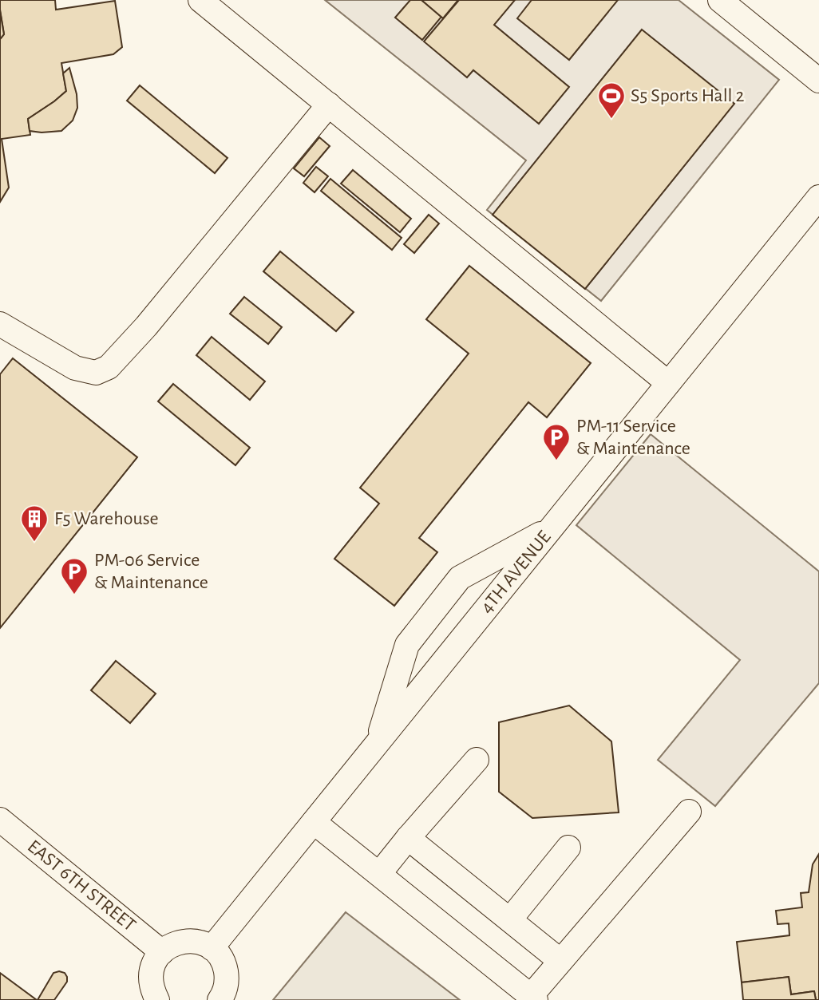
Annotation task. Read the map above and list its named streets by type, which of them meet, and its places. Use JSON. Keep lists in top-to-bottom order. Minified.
{"streets":{"lane":["4TH AVENUE","EAST 6TH STREET"]},"places":{"sports":["S5 Sports Hall 2"],"parking":["PM-11 Service & Maintenance","PM-06 Service & Maintenance"],"building":["F5 Warehouse"]}}
